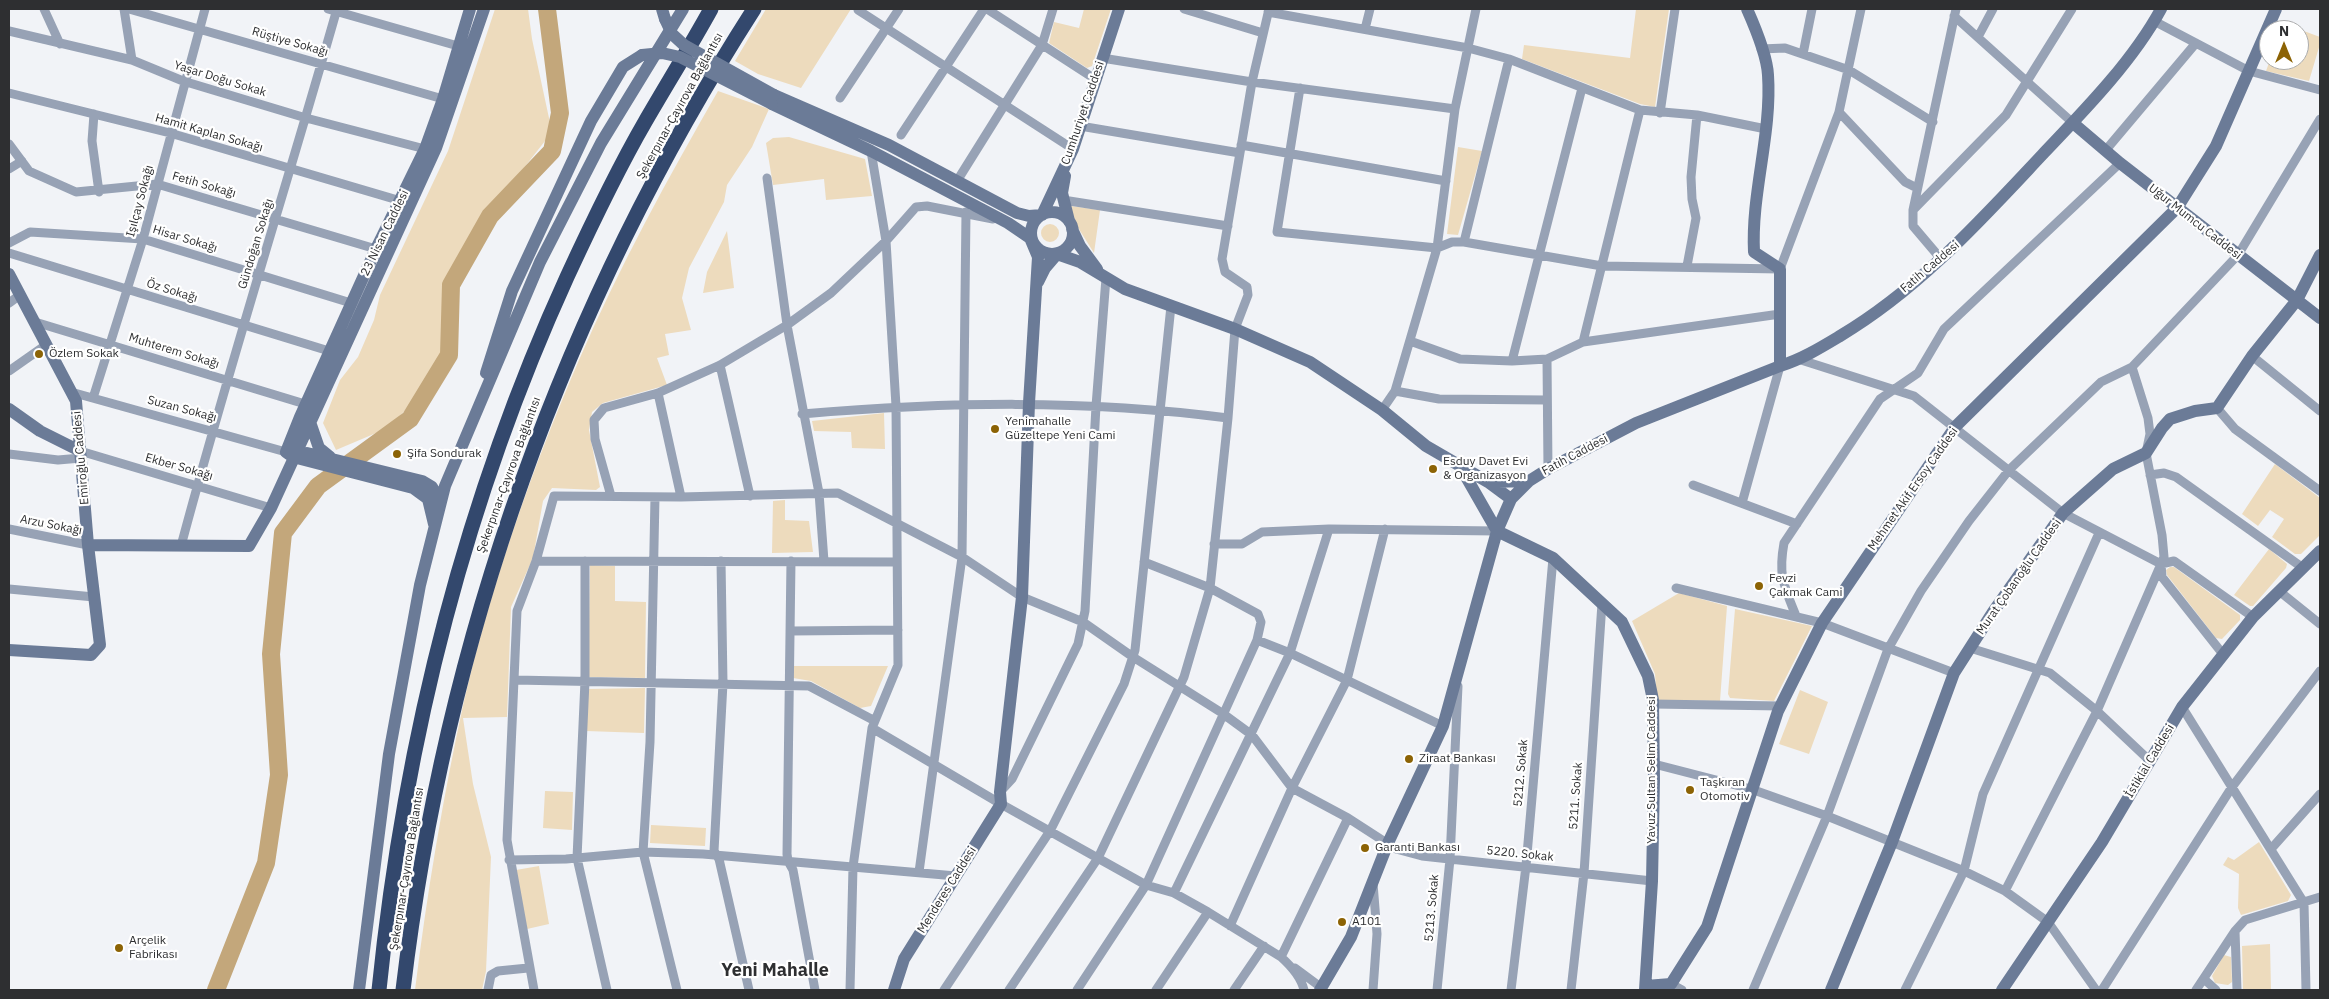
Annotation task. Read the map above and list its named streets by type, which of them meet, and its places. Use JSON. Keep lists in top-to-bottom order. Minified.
{"streets":{"highway":["Şekerpınar-Çayırova Bağlantısı"],"street":["Rüştiye Sokağı","Yaşar Doğu Sokak","Cumhuriyet Caddesi","Hamit Kaplan Sokağı","Fetih Sokağı","Işılçay Sokağı","Uğur Mumcu Caddesi","23 Nisan Caddesi","Hisar Sokağı","Gündoğan Sokağı","Fatih Caddesi","Öz Sokağı","Muhterem Sokağı","Suzan Sokağı","Emiroğlu Caddesi","Ekber Sokağı","Mehmet Akif Ersoy Caddesi","Arzu Sokağı","Murat Çobanoğlu Caddesi","İstiklal Caddesi","Yavuz Sultan Selim Caddesi","5212. Sokak","5211. Sokak","5220. Sokak","Menderes Caddesi","5213. Sokak"]},"crossings":[["Rüştiye Sokağı","Işılçay Sokağı"],["Rüştiye Sokağı","23 Nisan Caddesi"],["Rüştiye Sokağı","Gündoğan Sokağı"],["Yaşar Doğu Sokak","Işılçay Sokağı"],["Yaşar Doğu Sokak","23 Nisan Caddesi"],["Yaşar Doğu Sokak","Gündoğan Sokağı"],["Hamit Kaplan Sokağı","Işılçay Sokağı"],["Hamit Kaplan Sokağı","23 Nisan Caddesi"],["Hamit Kaplan Sokağı","Gündoğan Sokağı"],["Fetih Sokağı","Işılçay Sokağı"],["Fetih Sokağı","23 Nisan Caddesi"],["Fetih Sokağı","Gündoğan Sokağı"],["Işılçay Sokağı","Hisar Sokağı"],["Işılçay Sokağı","Öz Sokağı"],["Işılçay Sokağı","Muhterem Sokağı"],["Işılçay Sokağı","Suzan Sokağı"],["Uğur Mumcu Caddesi","Fatih Caddesi"],["Uğur Mumcu Caddesi","Mehmet Akif Ersoy Caddesi"],["23 Nisan Caddesi","Hisar Sokağı"],["23 Nisan Caddesi","Gündoğan Sokağı"],["23 Nisan Caddesi","Öz Sokağı"],["23 Nisan Caddesi","Muhterem Sokağı"],["23 Nisan Caddesi","Suzan Sokağı"],["23 Nisan Caddesi","Emiroğlu Caddesi"],["23 Nisan Caddesi","Ekber Sokağı"],["23 Nisan Caddesi","Arzu Sokağı"],["Hisar Sokağı","Gündoğan Sokağı"],["Gündoğan Sokağı","Öz Sokağı"],["Gündoğan Sokağı","Muhterem Sokağı"],["Gündoğan Sokağı","Suzan Sokağı"],["Gündoğan Sokağı","Ekber Sokağı"],["Fatih Caddesi","Yavuz Sultan Selim Caddesi"],["Fatih Caddesi","5220. Sokak"],["Fatih Caddesi","5213. Sokak"],["Muhterem Sokağı","Emiroğlu Caddesi"],["Suzan Sokağı","Emiroğlu Caddesi"],["Emiroğlu Caddesi","Ekber Sokağı"],["Emiroğlu Caddesi","Arzu Sokağı"],["Mehmet Akif Ersoy Caddesi","Yavuz Sultan Selim Caddesi"],["Yavuz Sultan Selim Caddesi","5212. Sokak"],["Yavuz Sultan Selim Caddesi","5211. Sokak"],["Yavuz Sultan Selim Caddesi","5220. Sokak"],["5212. Sokak","5220. Sokak"],["5211. Sokak","5220. Sokak"],["5220. Sokak","5213. Sokak"]],"districts":["Yeni Mahalle"],"places":["Özlem Sokak","Yenimahalle Güzeltepe Yeni Cami","Şifa Sondurak","Esduy Davet Evi & Organizasyon","Fevzi Çakmak Cami","Ziraat Bankası","Taşkıran Otomotiv","Garanti Bankası","A101","Arçelik Fabrikası"],"north":"top"}
